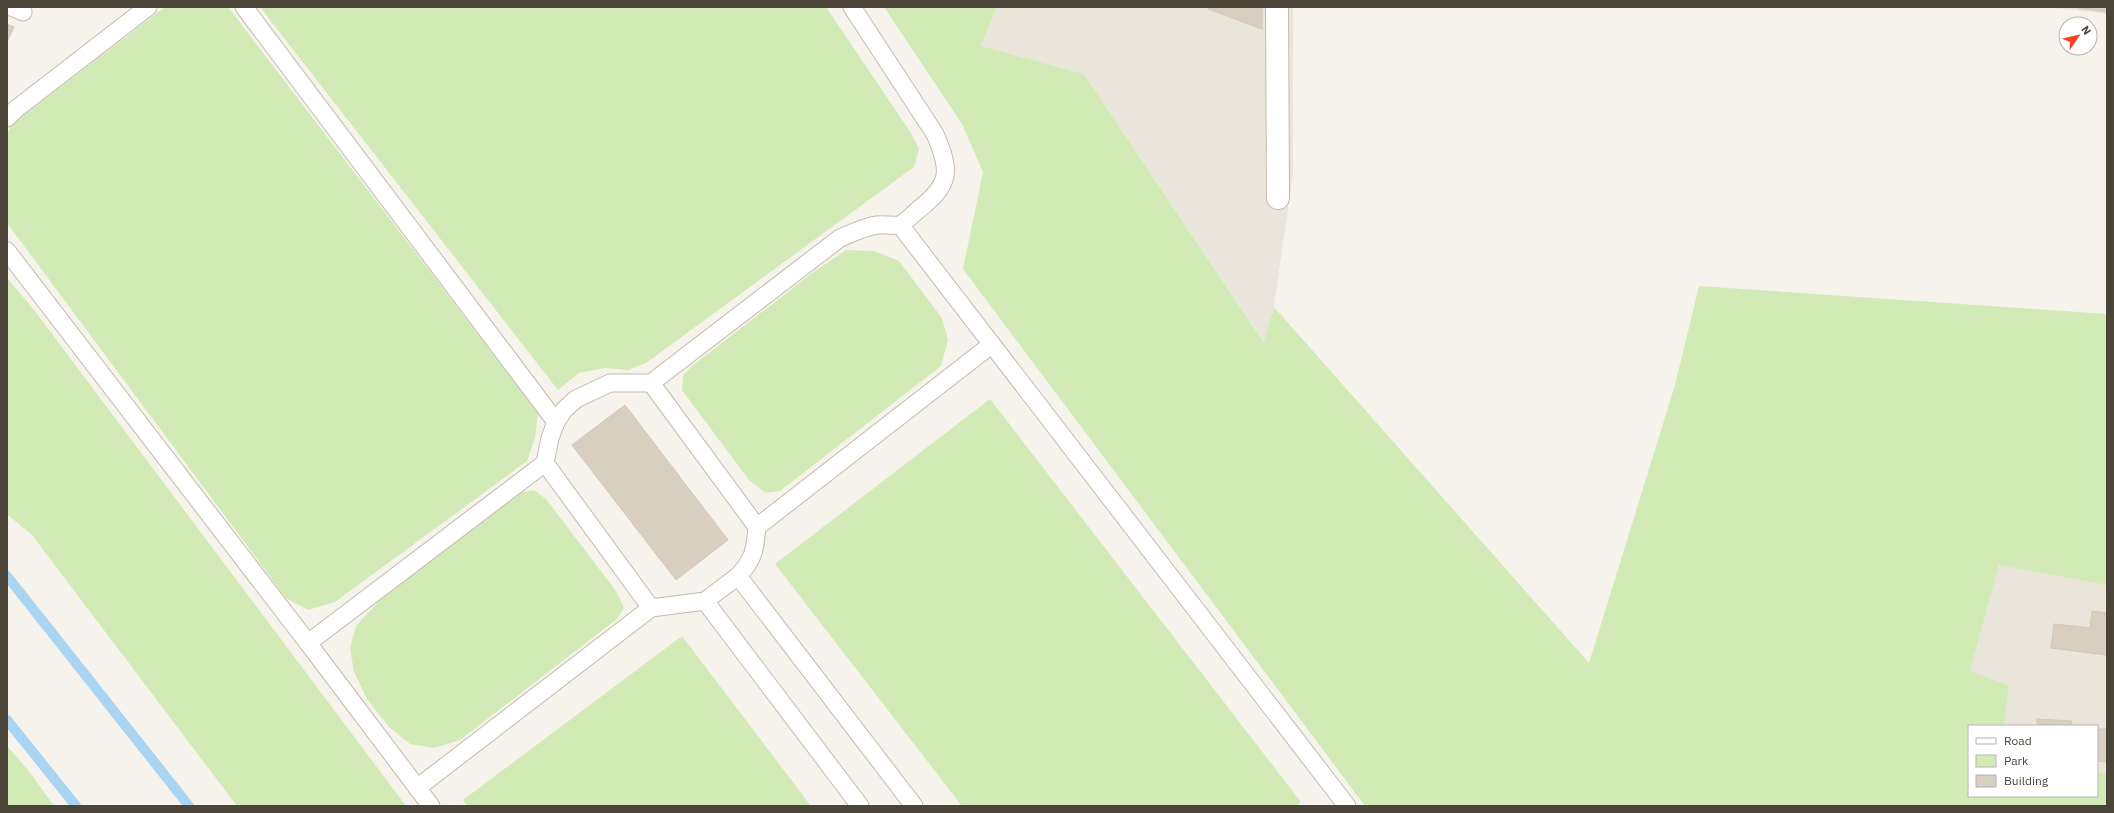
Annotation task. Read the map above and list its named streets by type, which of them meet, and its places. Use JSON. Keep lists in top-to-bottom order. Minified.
{"legend":["Road","Park","Building"],"north":"top right"}
